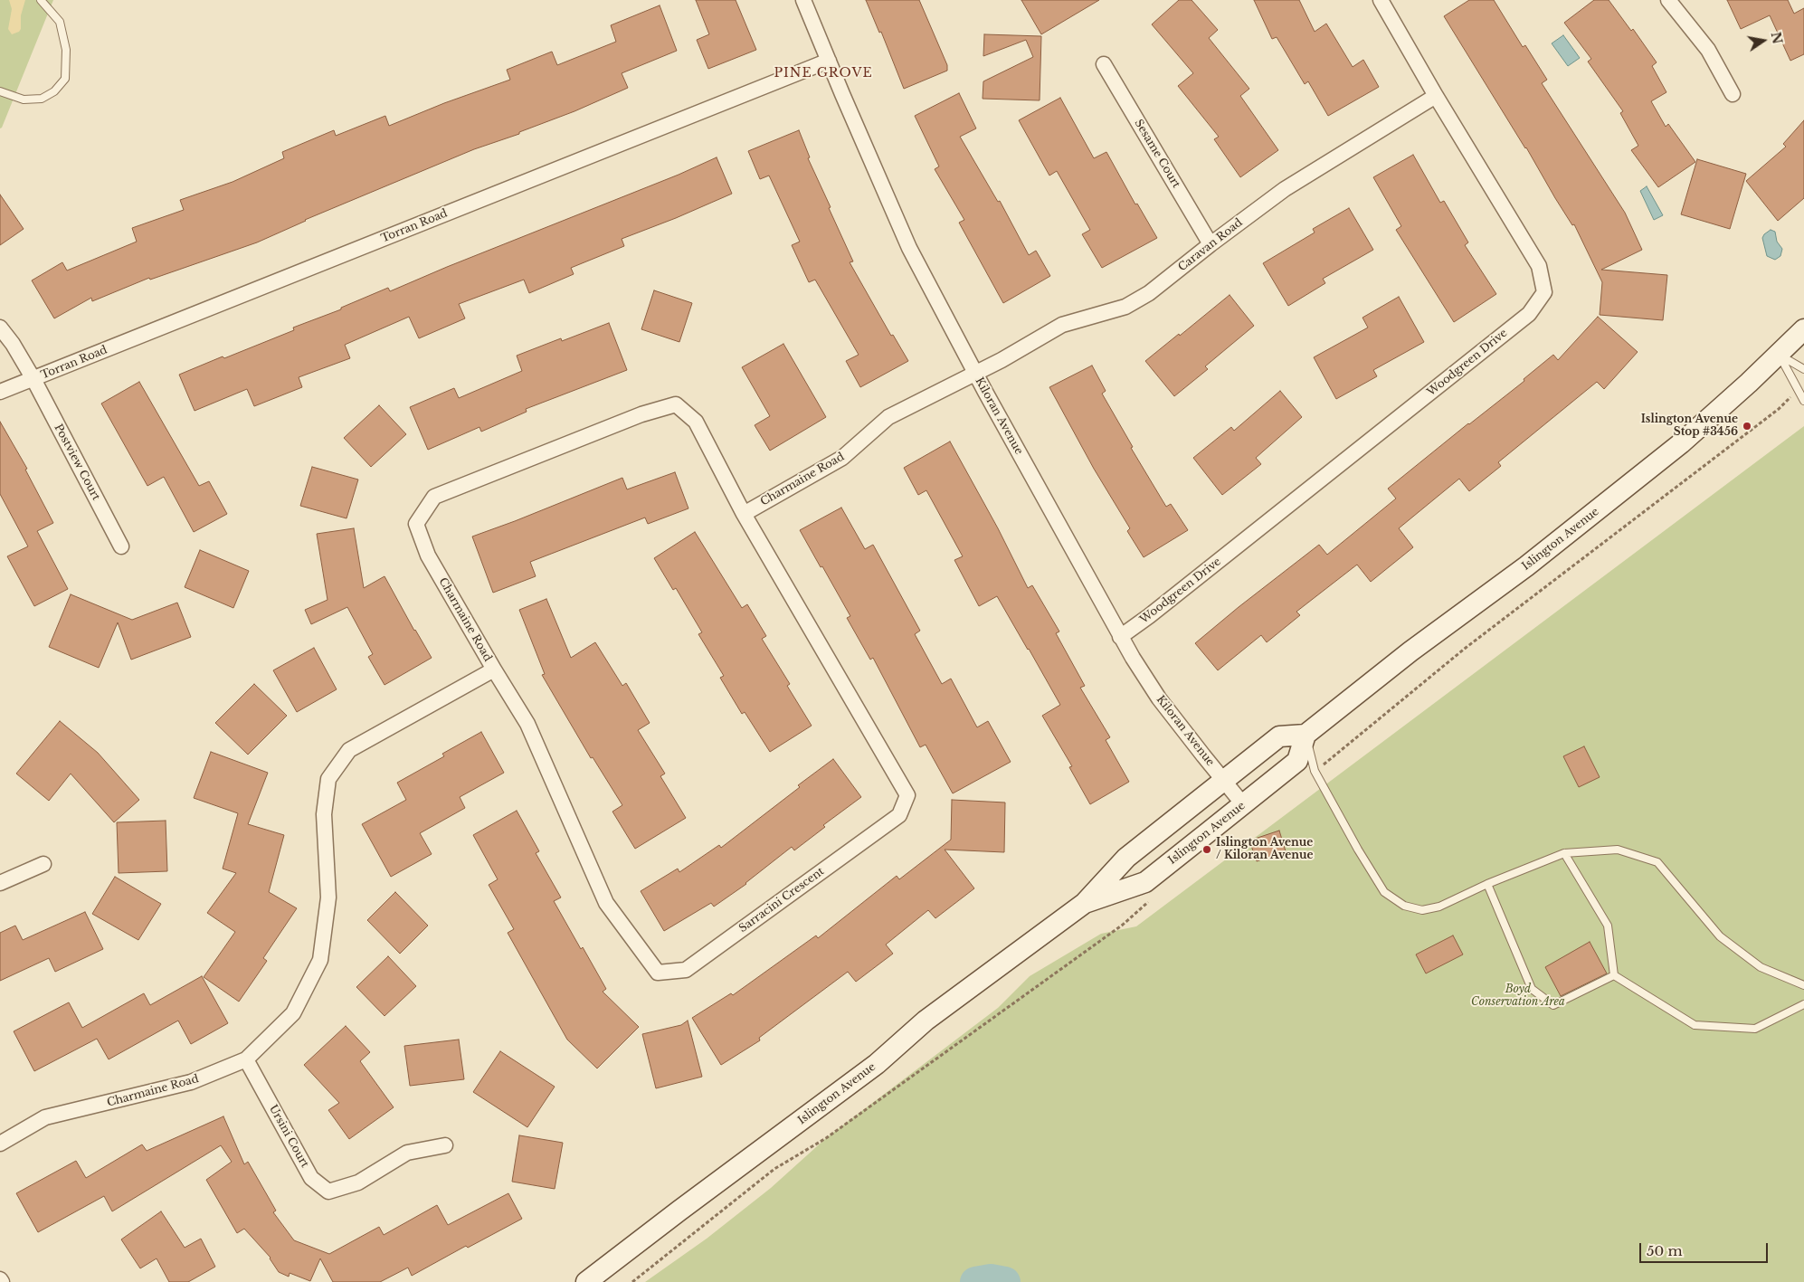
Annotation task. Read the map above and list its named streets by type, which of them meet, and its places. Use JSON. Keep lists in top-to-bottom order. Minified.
{"streets":{"main road":["Islington Avenue"],"street":["Sesame Court","Torran Road","Caravan Road","Woodgreen Drive","Kiloran Avenue","Postview Court","Charmaine Road","Sarracini Crescent","Ursini Court"]},"crossings":[["Sesame Court","Caravan Road"],["Torran Road","Kiloran Avenue"],["Torran Road","Postview Court"],["Caravan Road","Woodgreen Drive"],["Caravan Road","Kiloran Avenue"],["Caravan Road","Charmaine Road"],["Woodgreen Drive","Kiloran Avenue"],["Kiloran Avenue","Charmaine Road"],["Kiloran Avenue","Islington Avenue"],["Charmaine Road","Sarracini Crescent"],["Charmaine Road","Ursini Court"]],"districts":["PINE GROVE"],"parks":["Boyd Conservation Area"],"places":["Islington Avenue Stop #3456","Islington Avenue / Kiloran Avenue"],"scale_bar":"50 m","north":"right"}
